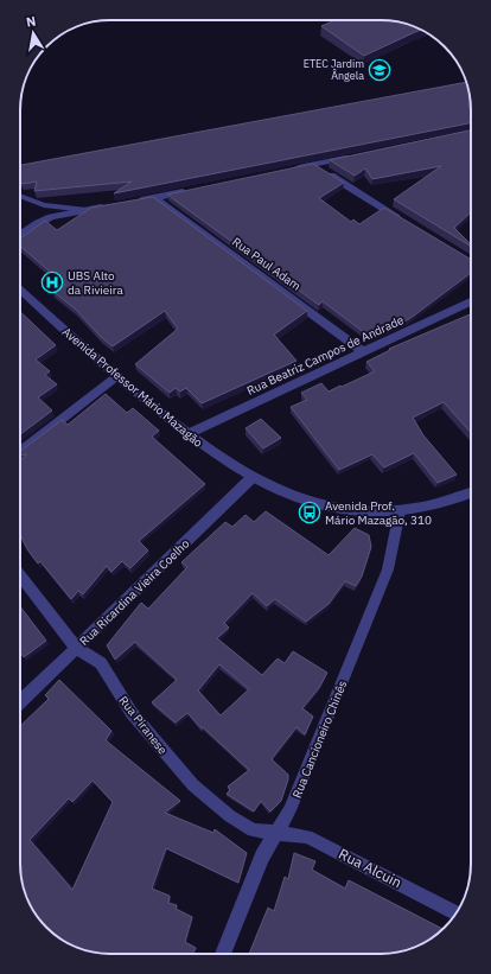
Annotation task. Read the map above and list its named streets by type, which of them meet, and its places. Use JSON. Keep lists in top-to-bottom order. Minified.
{"streets":{"street":["Rua Paul Adam","Rua Beatriz Campos de Andrade","Avenida Professor Mário Mazagão","Rua Ricardina Vieira Coelho","Rua Piranese","Rua Cancioneiro Chinês","Rua Alcuin"]},"crossings":[["Rua Paul Adam","Rua Beatriz Campos de Andrade"],["Rua Beatriz Campos de Andrade","Avenida Professor Mário Mazagão"],["Avenida Professor Mário Mazagão","Rua Ricardina Vieira Coelho"],["Avenida Professor Mário Mazagão","Rua Cancioneiro Chinês"],["Rua Ricardina Vieira Coelho","Rua Piranese"],["Rua Piranese","Rua Cancioneiro Chinês"],["Rua Piranese","Rua Alcuin"],["Rua Cancioneiro Chinês","Rua Alcuin"]],"places":{"school or university":["ETEC Jardim Ângela"],"hospital":["UBS Alto da Rivieira"],"bus stop":["Avenida Prof. Mário Mazagão, 310"]},"north":"top"}
